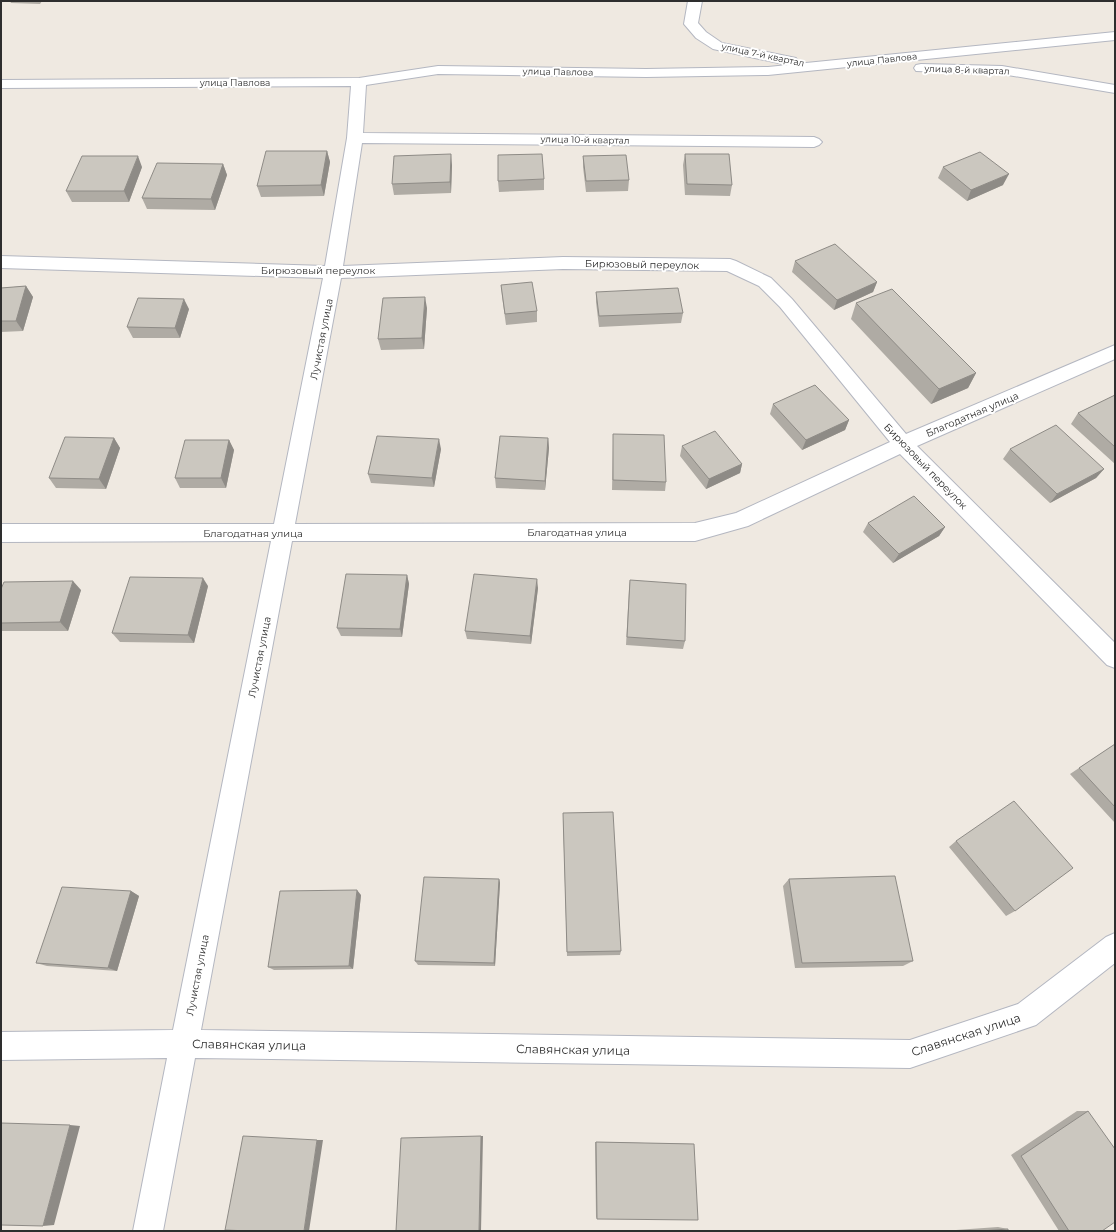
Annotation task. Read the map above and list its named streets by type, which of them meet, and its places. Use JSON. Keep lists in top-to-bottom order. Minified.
{"streets":{"street":["улица 7-й квартал","улица Павлова","улица 8-й квартал","улица 10-й квартал","Бирюзовый переулок","Лучистая улица","Благодатная улица","Славянская улица"]},"crossings":[["улица 7-й квартал","улица Павлова"],["улица 7-й квартал","улица 8-й квартал"],["улица Павлова","улица 8-й квартал"],["улица Павлова","Лучистая улица"],["улица 10-й квартал","Лучистая улица"],["Бирюзовый переулок","Лучистая улица"],["Бирюзовый переулок","Благодатная улица"],["Лучистая улица","Благодатная улица"],["Лучистая улица","Славянская улица"]]}
